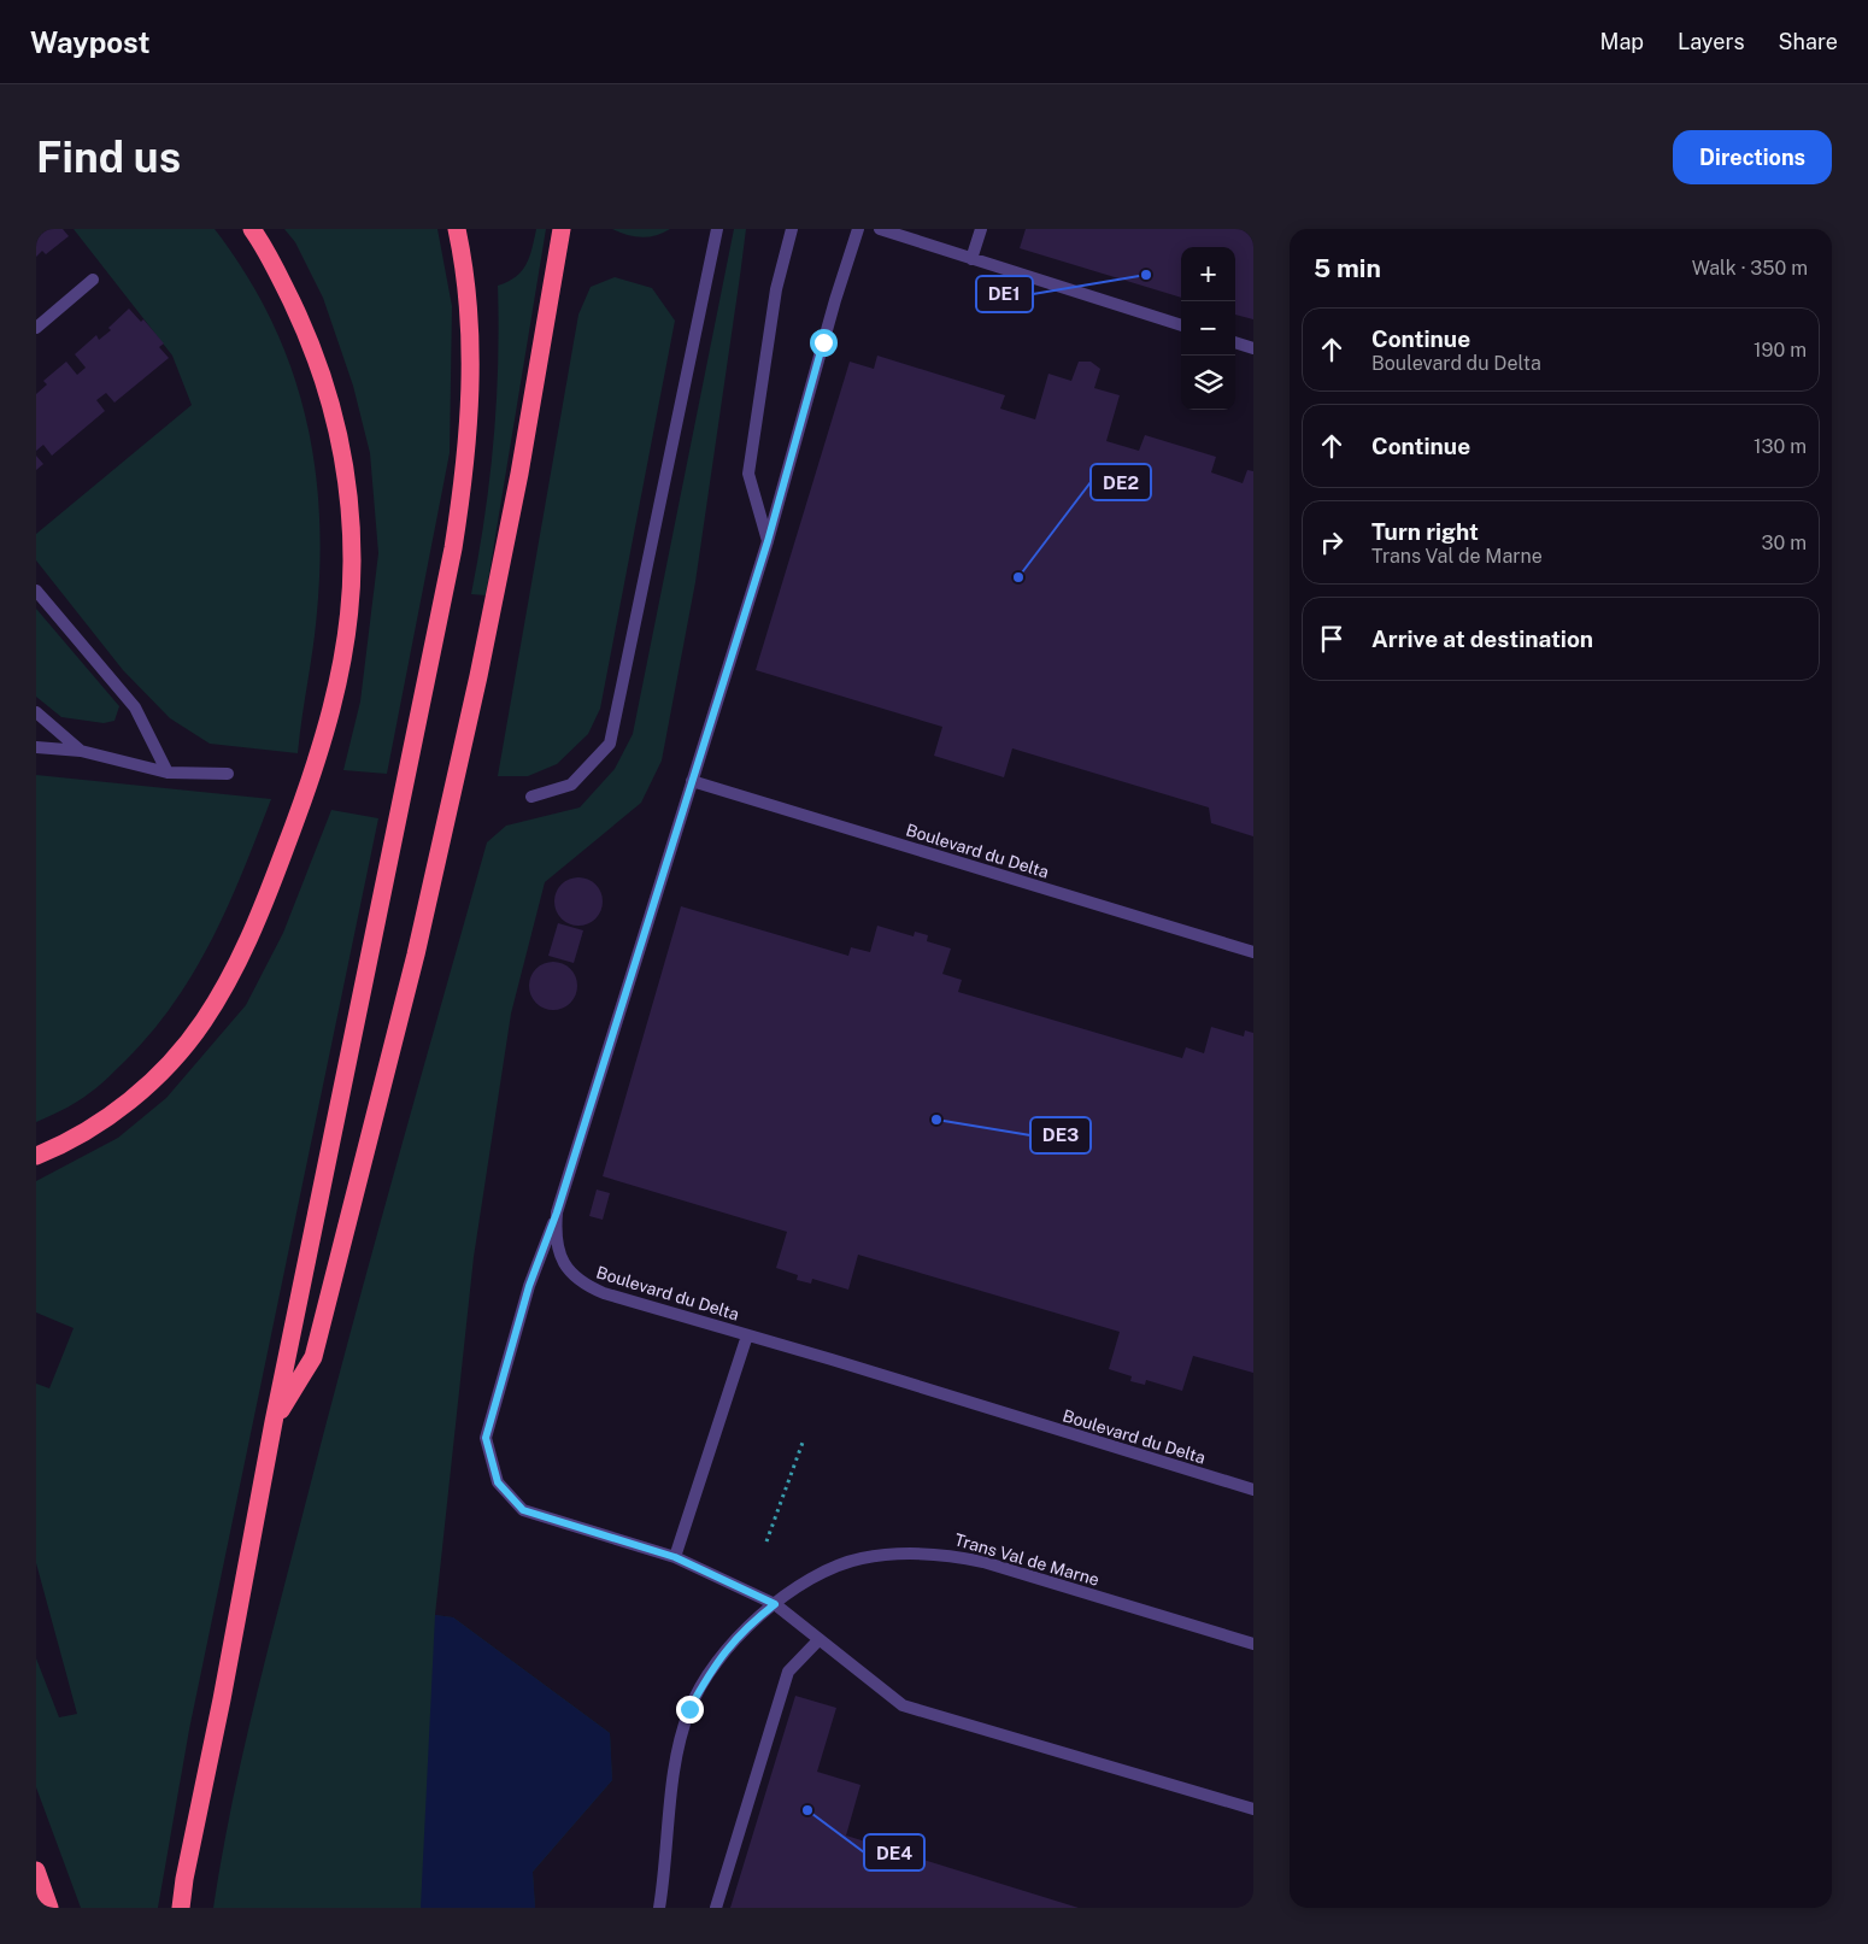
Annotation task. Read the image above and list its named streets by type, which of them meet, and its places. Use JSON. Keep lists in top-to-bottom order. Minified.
{"streets":{"lane":["Boulevard du Delta","Trans Val de Marne"]},"places":["DE1","DE2","DE3","DE4"],"page":{"header":"Waypost","nav":["Map","Layers","Share"],"buttons":"Directions","title":"Find us","heading":["5 min","Walk · 350 m"],"map_buttons":["+","−"],"list":[["Continue","Boulevard du Delta","190 m"],["Continue","130 m"],["Turn right","Trans Val de Marne","30 m"],"Arrive at destination"]}}
